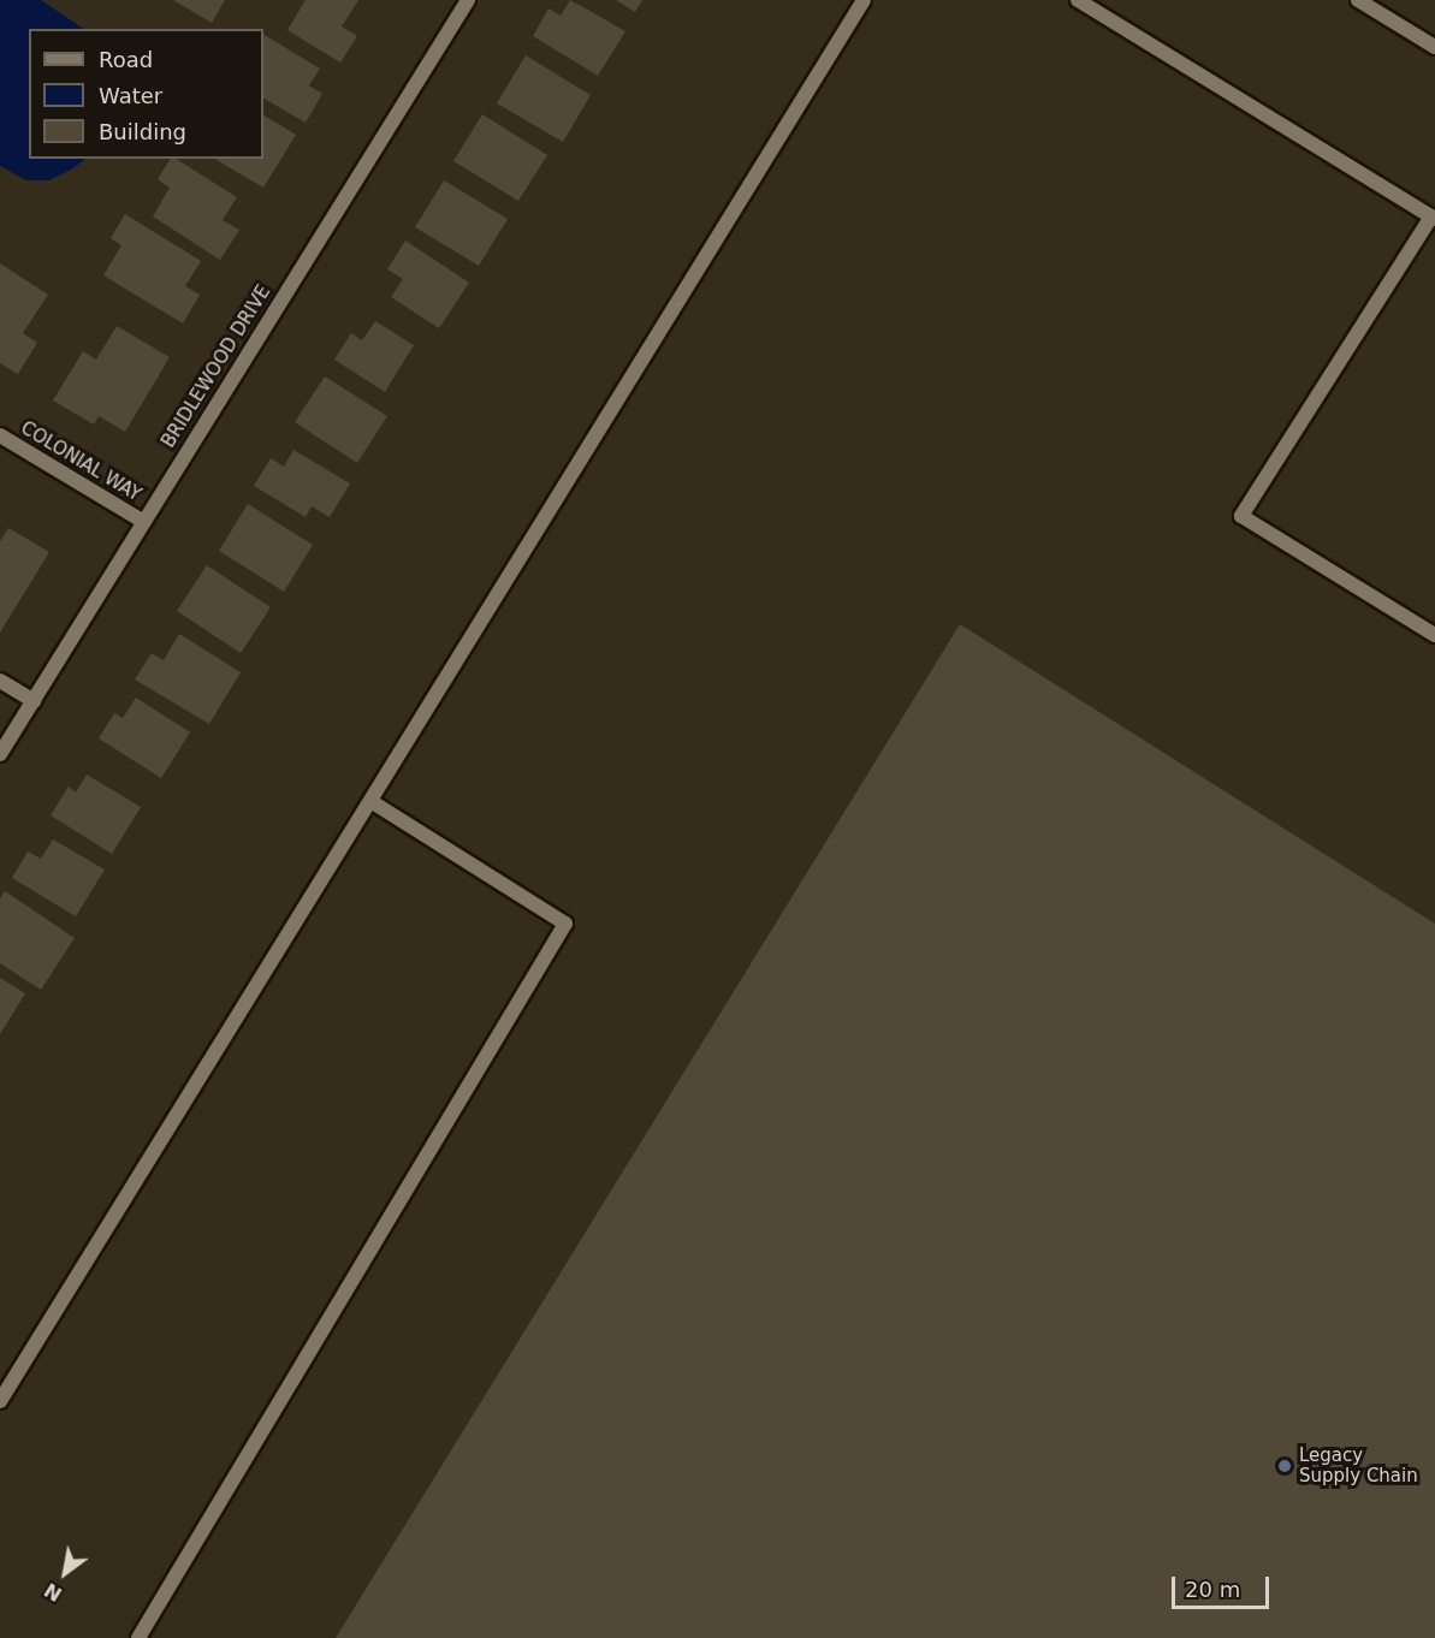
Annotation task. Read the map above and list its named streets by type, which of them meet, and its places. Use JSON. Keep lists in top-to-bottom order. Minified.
{"streets":{"street":["BRIDLEWOOD DRIVE","COLONIAL WAY"]},"crossings":[["BRIDLEWOOD DRIVE","COLONIAL WAY"]],"places":["Legacy Supply Chain"],"legend":["Road","Water","Building"],"scale_bar":"20 m","north":"bottom left"}
